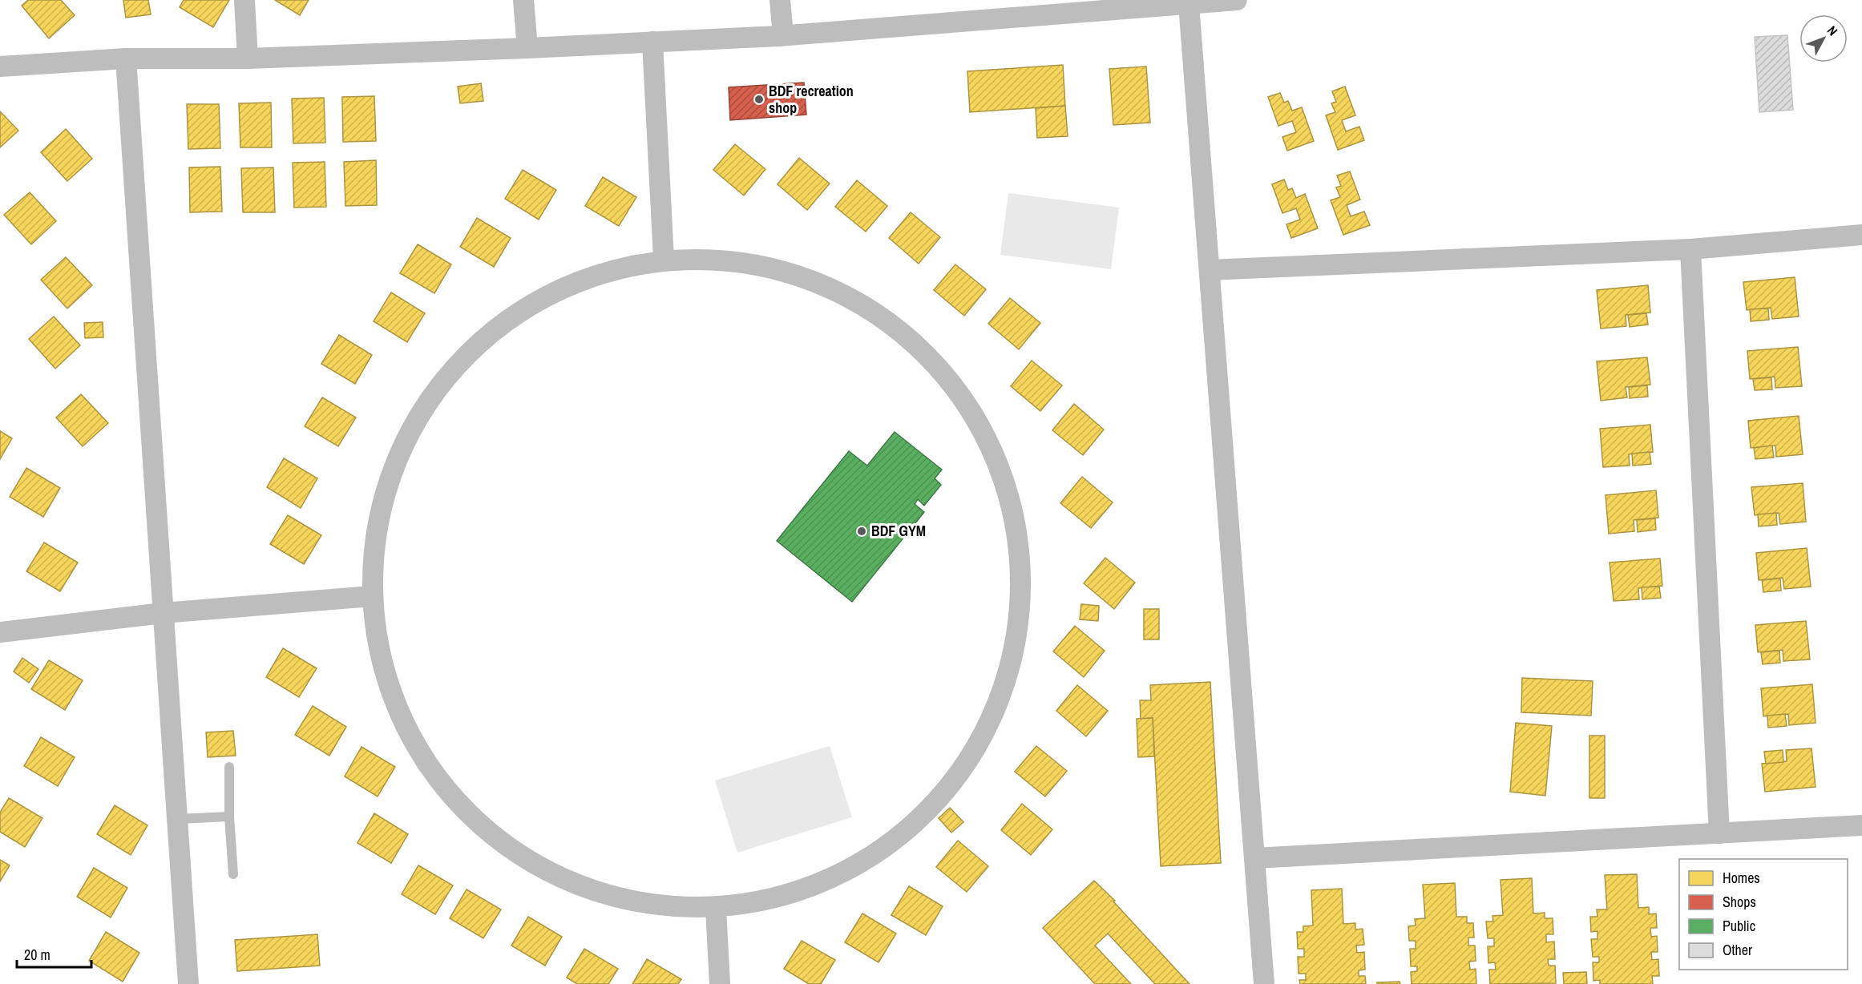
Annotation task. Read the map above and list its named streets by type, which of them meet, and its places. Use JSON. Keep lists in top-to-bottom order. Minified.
{"places":["BDF recreation shop","BDF GYM"],"legend":["Homes","Shops","Public","Other"],"scale_bar":"20 m","north":"top right"}
